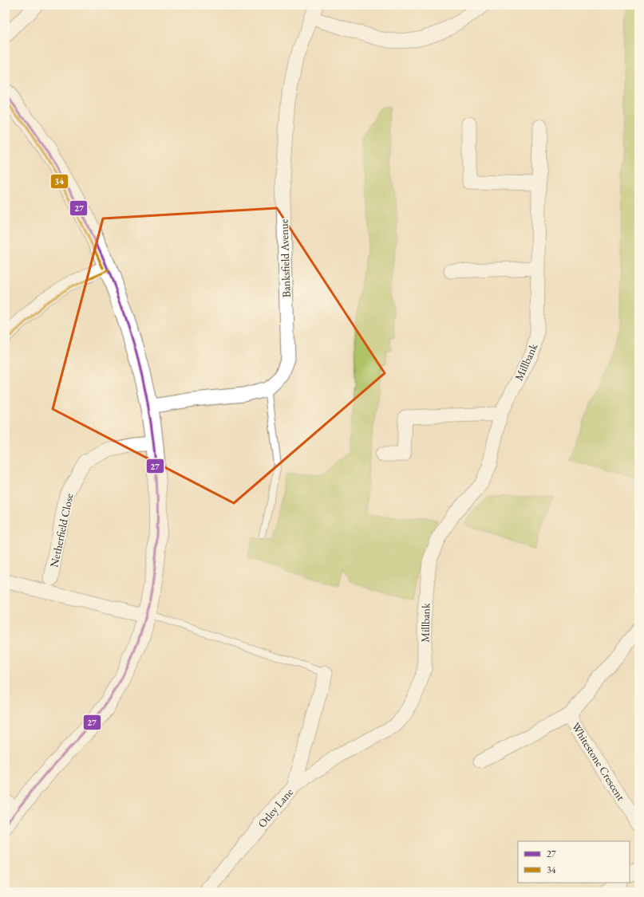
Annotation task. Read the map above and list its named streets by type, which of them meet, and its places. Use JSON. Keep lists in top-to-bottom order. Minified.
{"streets":{"street":["Banksfield Avenue","Millbank","Netherfield Close","Whitestone Crescent","Otley Lane"]},"crossings":[["Millbank","Otley Lane"]],"lines":["transit line 27","transit line 34"],"legend":["27","34"]}
